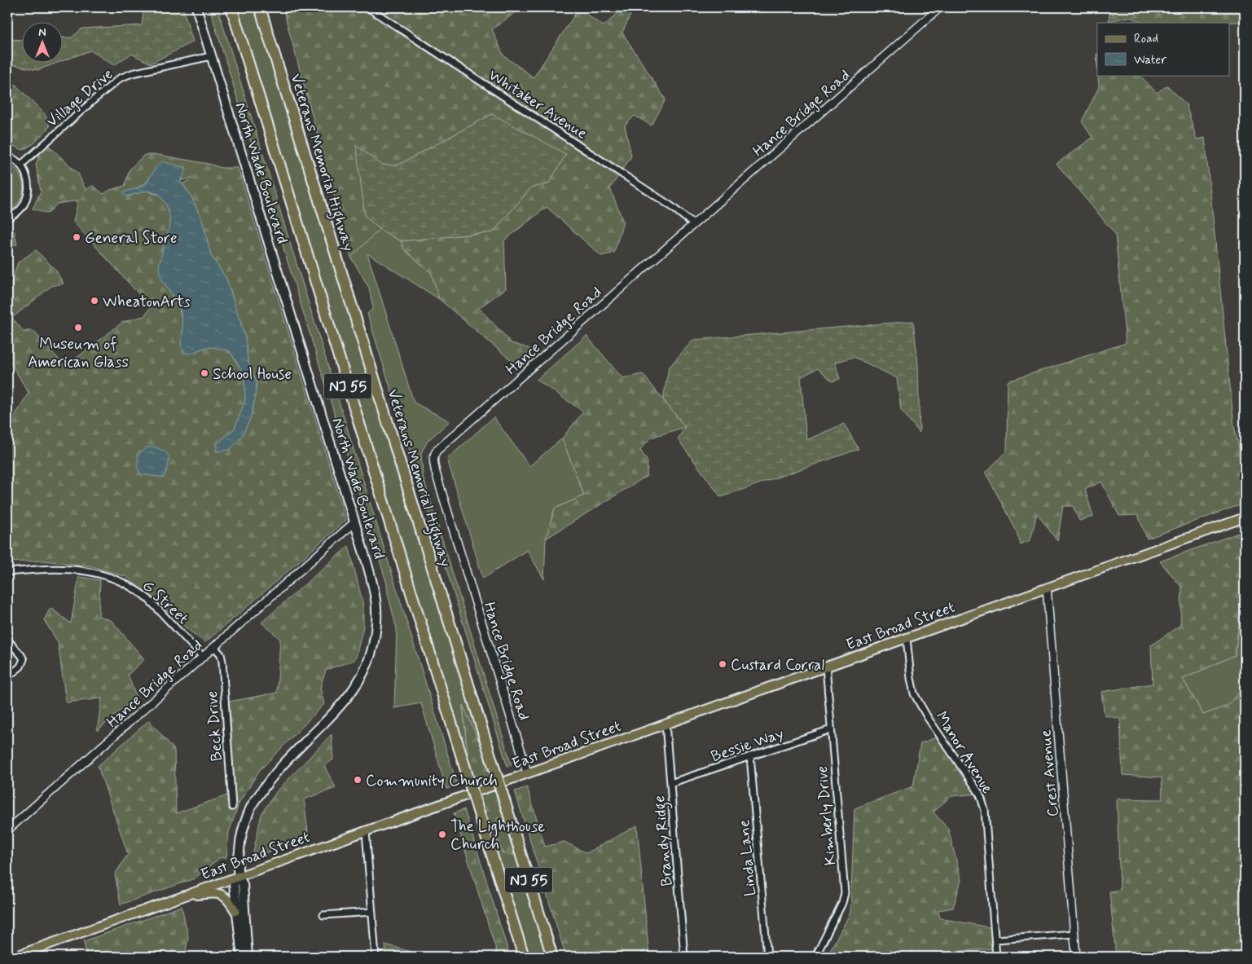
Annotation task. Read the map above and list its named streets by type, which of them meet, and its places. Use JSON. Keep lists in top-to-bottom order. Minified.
{"streets":{"highway":["Veterans Memorial Highway","NJ 55"],"main road":["North Wade Boulevard","East Broad Street"],"street":["Village Drive","Whitaker Avenue","Hance Bridge Road","G Street","Beck Drive","Bessie Way","Manor Avenue","Crest Avenue","Kimberly Drive","Brandy Ridge","Linda Lane"]},"crossings":[["Village Drive","North Wade Boulevard"],["Whitaker Avenue","Hance Bridge Road"],["Hance Bridge Road","North Wade Boulevard"],["Hance Bridge Road","G Street"],["Hance Bridge Road","East Broad Street"],["Hance Bridge Road","Beck Drive"],["North Wade Boulevard","East Broad Street"],["East Broad Street","Manor Avenue"],["East Broad Street","Crest Avenue"],["East Broad Street","Kimberly Drive"],["East Broad Street","Brandy Ridge"],["Bessie Way","Kimberly Drive"],["Bessie Way","Brandy Ridge"],["Bessie Way","Linda Lane"]],"places":["General Store","WheatonArts","Museum of American Glass","School House","Custard Corral","Community Church","The Lighthouse Church"],"legend":["Road","Water"],"north":"top"}
